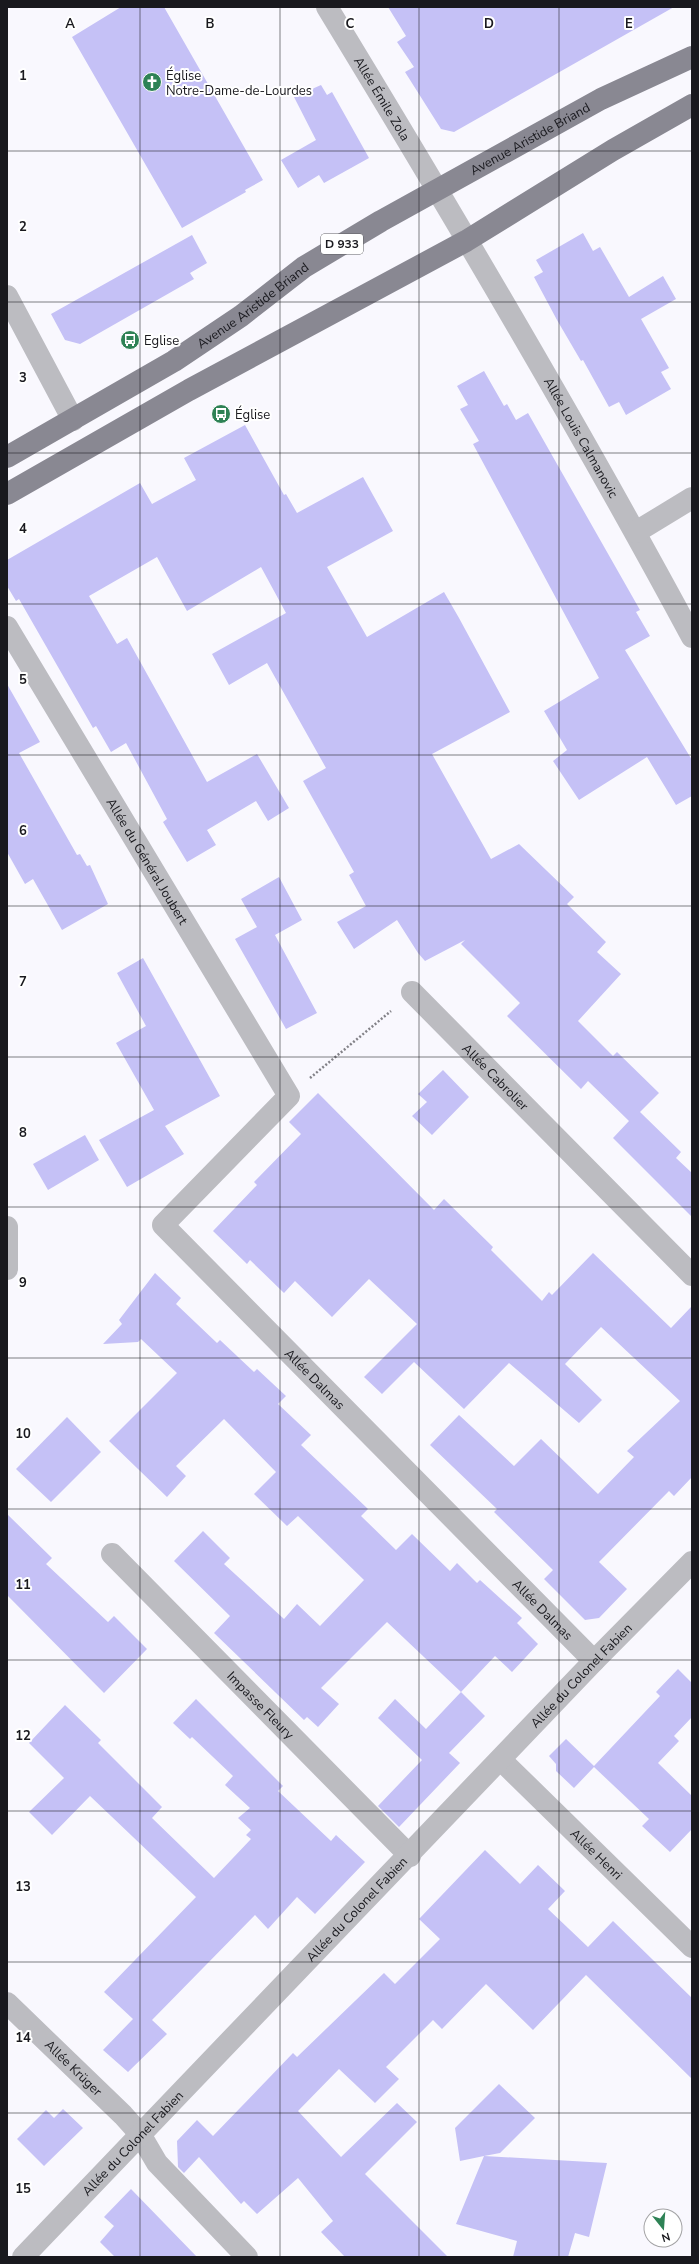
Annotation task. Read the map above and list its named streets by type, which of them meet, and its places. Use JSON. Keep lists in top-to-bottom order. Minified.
{"streets":{"main road":["Avenue Aristide Briand","D 933"],"street":["Allée Émile Zola","Allée Louis Calmanovic","Allée du Général Joubert","Allée Cabrolier","Allée Dalmas","Allée du Colonel Fabien","Impasse Fleury","Allée Henri","Allée Krüger"]},"crossings":[["Allée Émile Zola","Avenue Aristide Briand"],["Allée Émile Zola","Allée Louis Calmanovic"],["Allée du Général Joubert","Allée Dalmas"],["Allée Dalmas","Allée du Colonel Fabien"],["Allée du Colonel Fabien","Impasse Fleury"],["Allée du Colonel Fabien","Allée Henri"],["Allée du Colonel Fabien","Allée Krüger"]],"places":{"church":["Église Notre-Dame-de-Lourdes"],"bus stop":["Eglise","Église"]},"north":"bottom","grid":{"columns":["A","B","C","D","E"],"rows":["1","2","3","4","5","6","7","8","9","10","11","12","13","14","15"]}}
